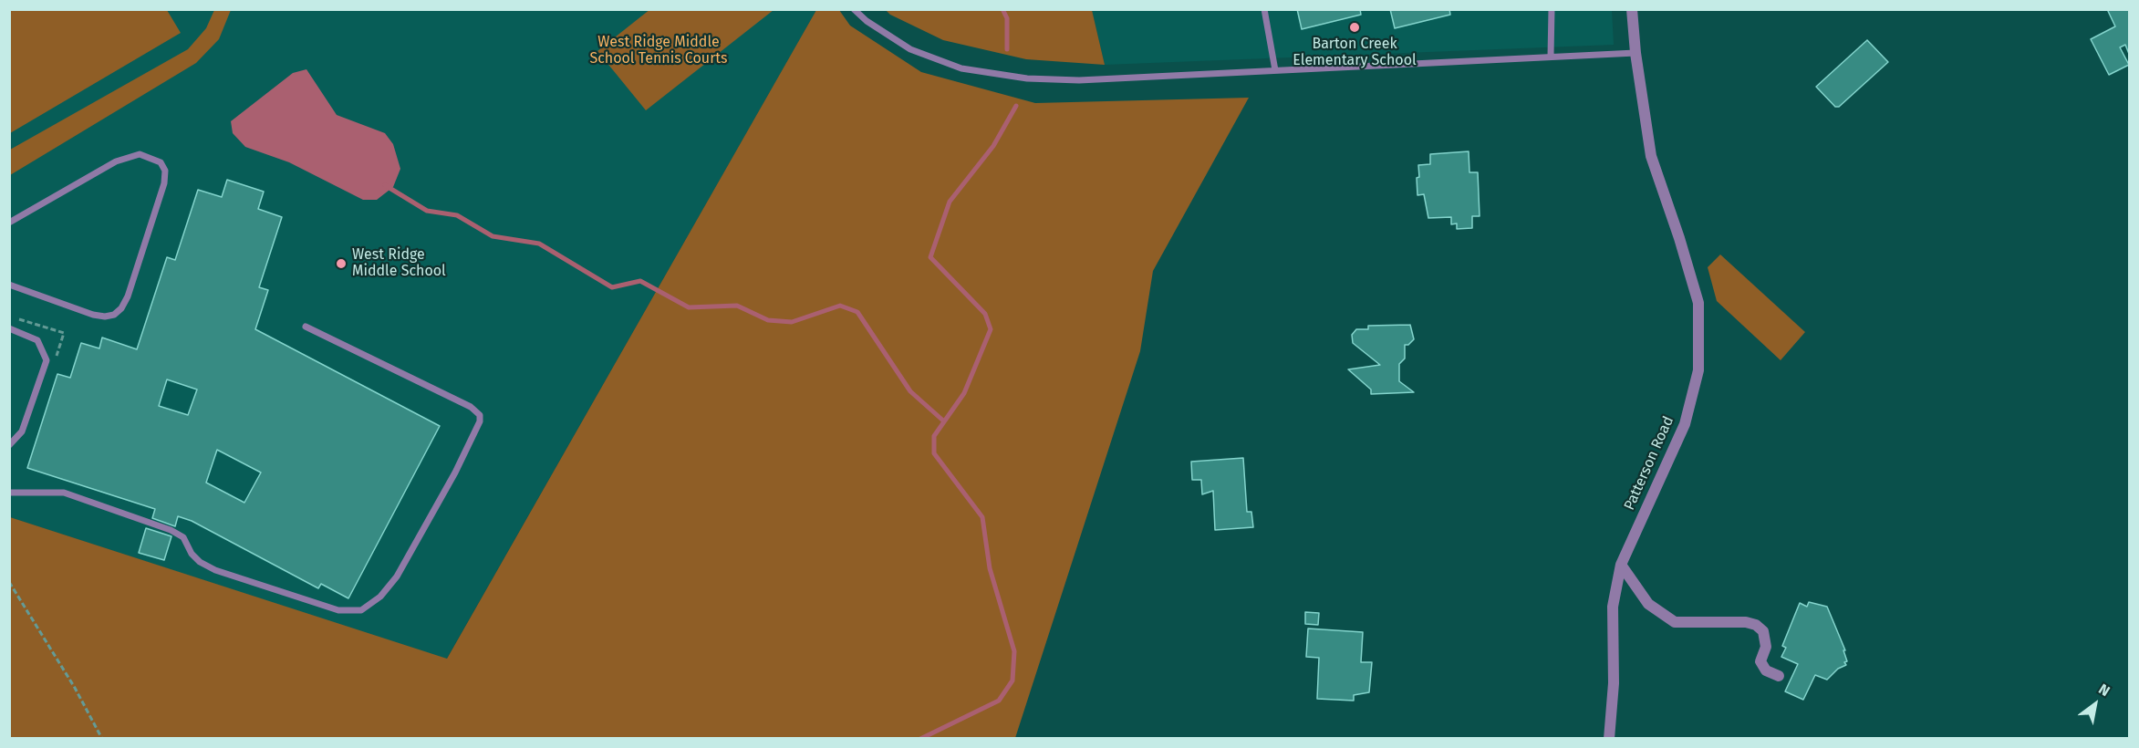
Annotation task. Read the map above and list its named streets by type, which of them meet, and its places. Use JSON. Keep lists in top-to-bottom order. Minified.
{"streets":{"street":["Patterson Road"]},"parks":["West Ridge Middle School Tennis Courts"],"places":["Barton Creek Elementary School","West Ridge Middle School"],"north":"top right"}
